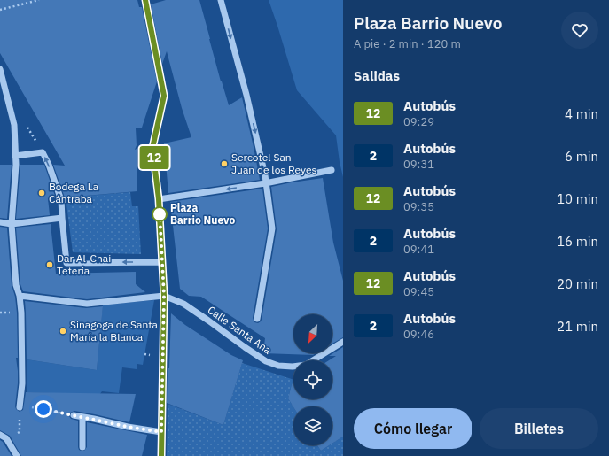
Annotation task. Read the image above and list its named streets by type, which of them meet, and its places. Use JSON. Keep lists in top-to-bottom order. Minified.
{"streets":{"street":["Calle Santa Ana"]},"places":["Sercotel San Juan de los Reyes","Bodega La Cántraba","Plaza Barrio Nuevo","Dar Al-Chai Tetería","Sinagoga de Santa María la Blanca"],"lines":["bus line 12"],"north":"bottom left","page":{"on_map":"12","heading":[["Plaza Barrio Nuevo","A pie · 2 min · 120 m"],"Salidas"],"list":[{"mark":"12","name":"Autobús","note":"09:29","value":"4 min"},{"mark":"2","name":"Autobús","note":"09:31","value":"6 min"},{"mark":"12","name":"Autobús","note":"09:35","value":"10 min"},{"mark":"2","name":"Autobús","note":"09:41","value":"16 min"},{"mark":"12","name":"Autobús","note":"09:45","value":"20 min"},{"mark":"2","name":"Autobús","note":"09:46","value":"21 min"}],"buttons":["Cómo llegar","Billetes"]}}
